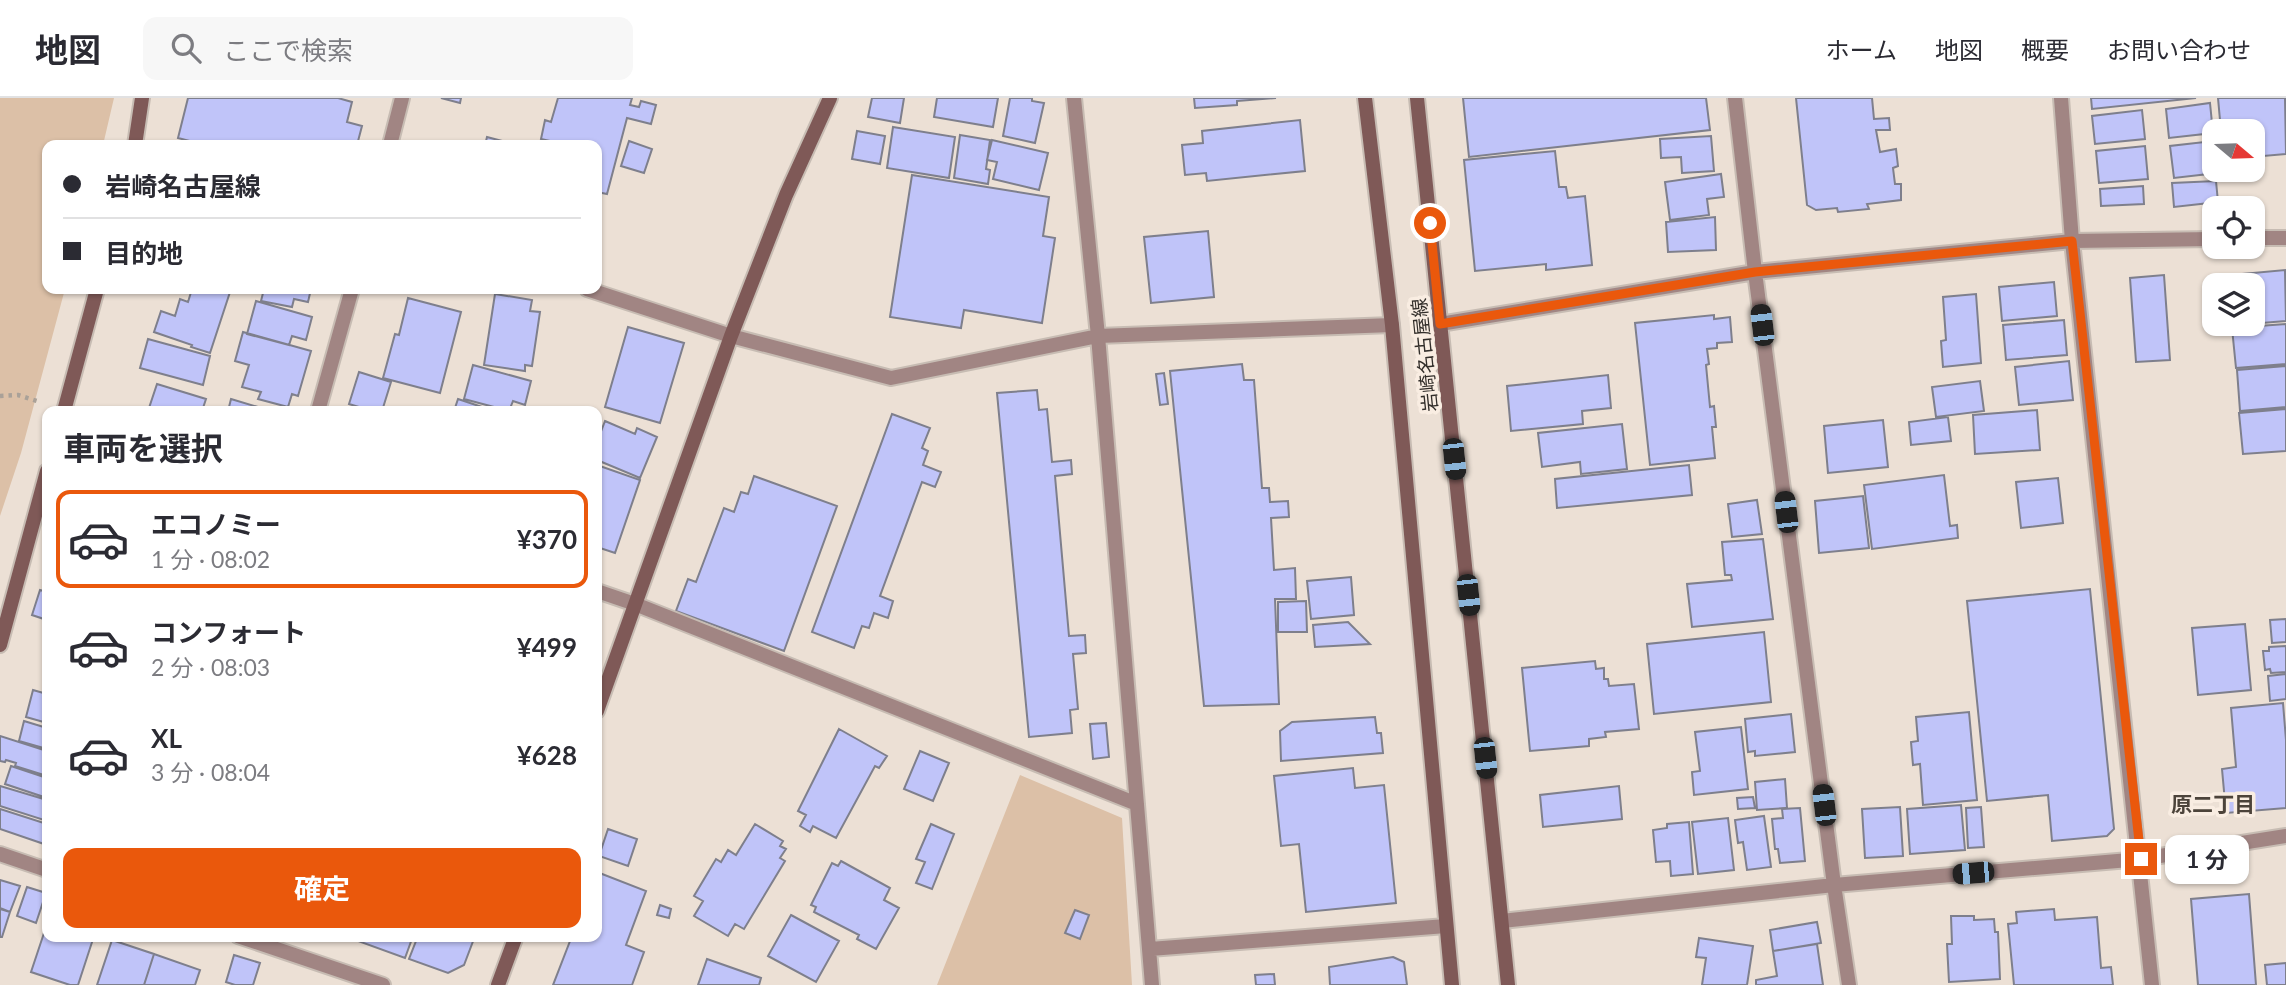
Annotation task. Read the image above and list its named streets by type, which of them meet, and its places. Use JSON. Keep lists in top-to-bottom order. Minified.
{"streets":{"main road":["岩崎名古屋線"]},"districts":["原二丁目"],"north":"right","page":{"header":"地図","search":"ここで検索","nav":["ホーム","地図","概要","お問い合わせ"],"banner":["岩崎名古屋線","目的地"],"heading":"車両を選択","list":[{"name":"エコノミー","note":"1 分 · 08:02","value":"¥370"},{"name":"コンフォート","note":"2 分 · 08:03","value":"¥499"},{"name":"XL","note":"3 分 · 08:04","value":"¥628"}],"buttons":"確定","bubble":"1 分"}}
